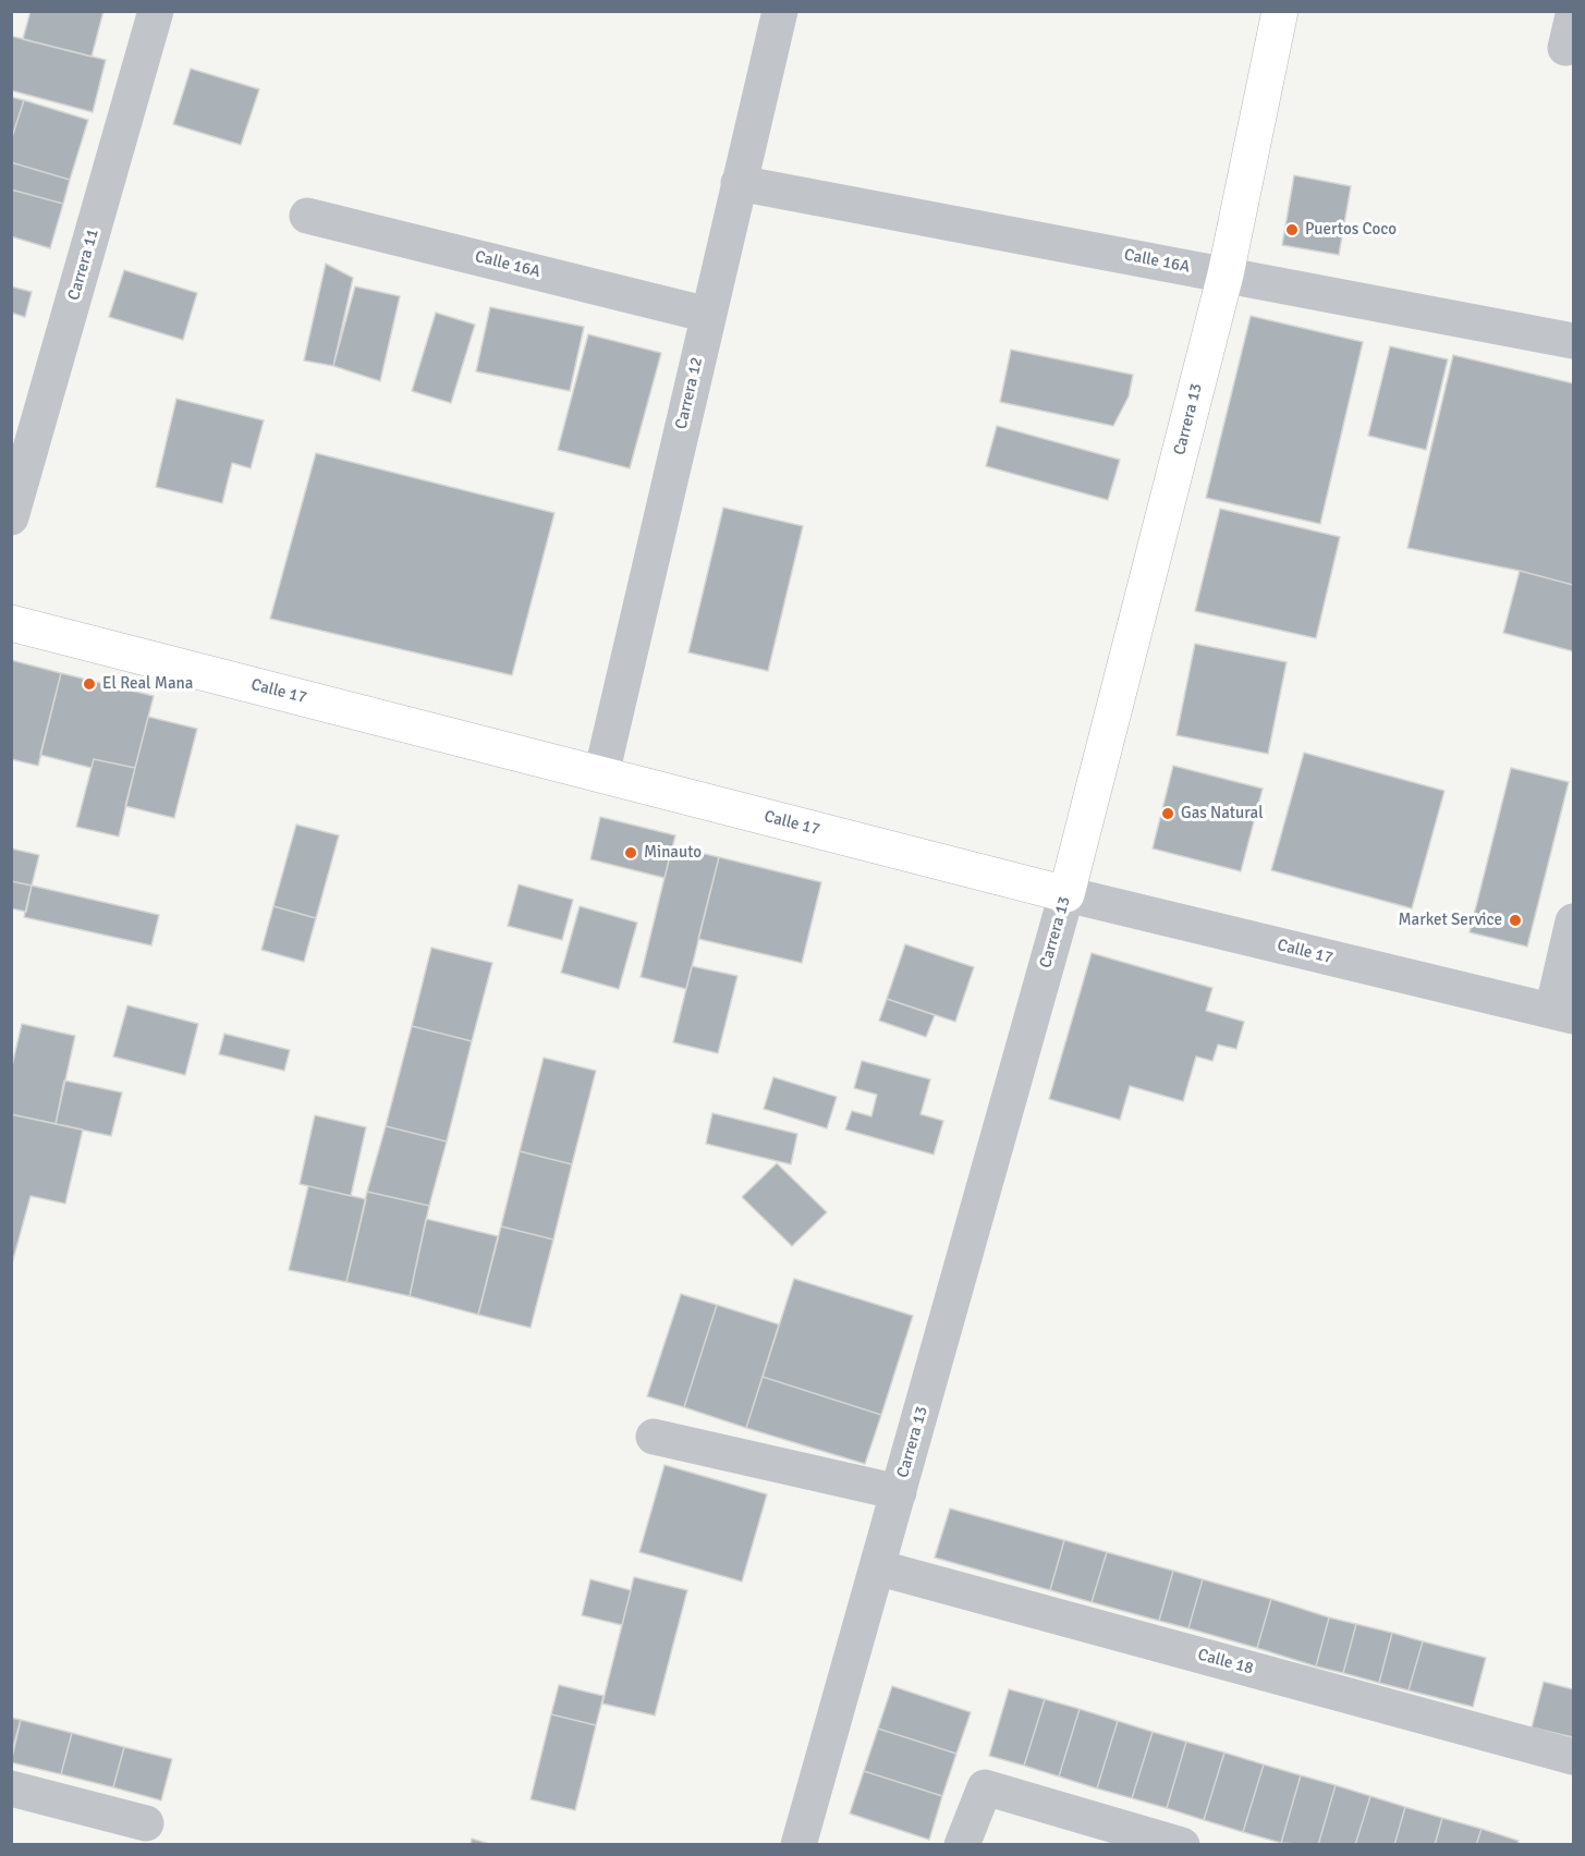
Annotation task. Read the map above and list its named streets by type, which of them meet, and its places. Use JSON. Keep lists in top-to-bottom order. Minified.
{"streets":{"main road":["Carrera 13","Calle 17"],"street":["Calle 16A","Carrera 11","Carrera 12","Calle 18"]},"crossings":[["Calle 16A","Carrera 12"],["Calle 16A","Carrera 13"],["Carrera 12","Calle 17"],["Carrera 13","Calle 17"],["Carrera 13","Calle 18"]],"places":["Puertos Coco","El Real Mana","Gas Natural","Minauto","Market Service"]}
